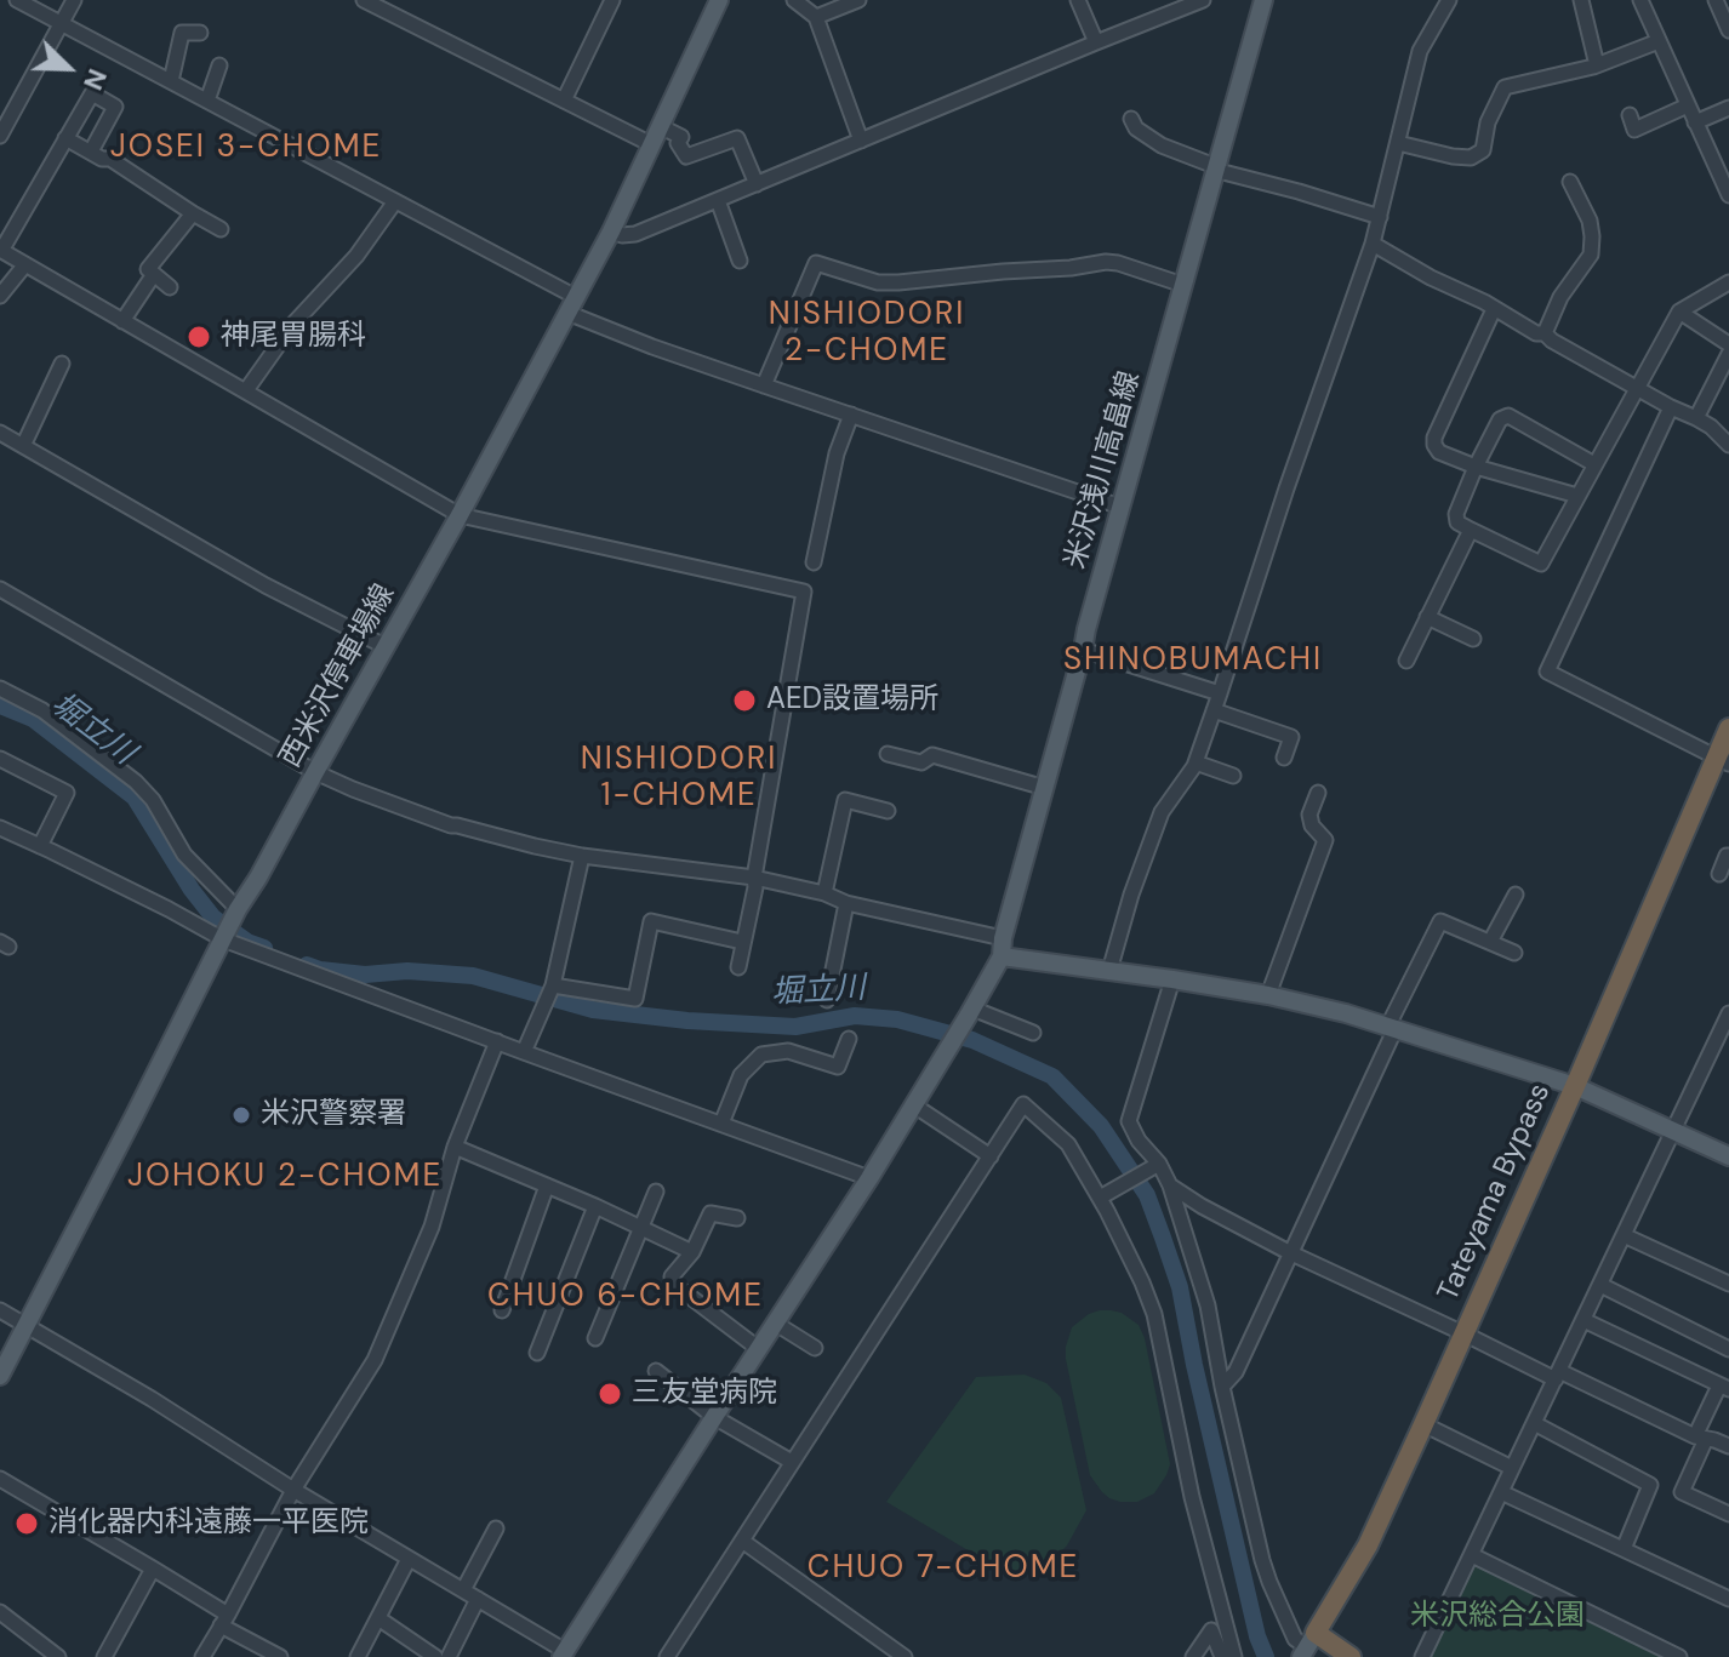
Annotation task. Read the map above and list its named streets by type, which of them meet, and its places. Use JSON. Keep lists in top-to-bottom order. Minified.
{"streets":{"highway":["Tateyama Bypass"],"main road":["米沢浅川高畠線","西米沢停車場線"]},"districts":["JOSEI 3-CHOME","NISHIODORI 2-CHOME","SHINOBUMACHI","NISHIODORI 1-CHOME","JOHOKU 2-CHOME","CHUO 6-CHOME","CHUO 7-CHOME"],"water":["堀立川"],"parks":["米沢総合公園"],"places":["神尾胃腸科","AED設置場所","米沢警察署","三友堂病院","消化器内科遠藤一平医院"],"north":"bottom right"}
